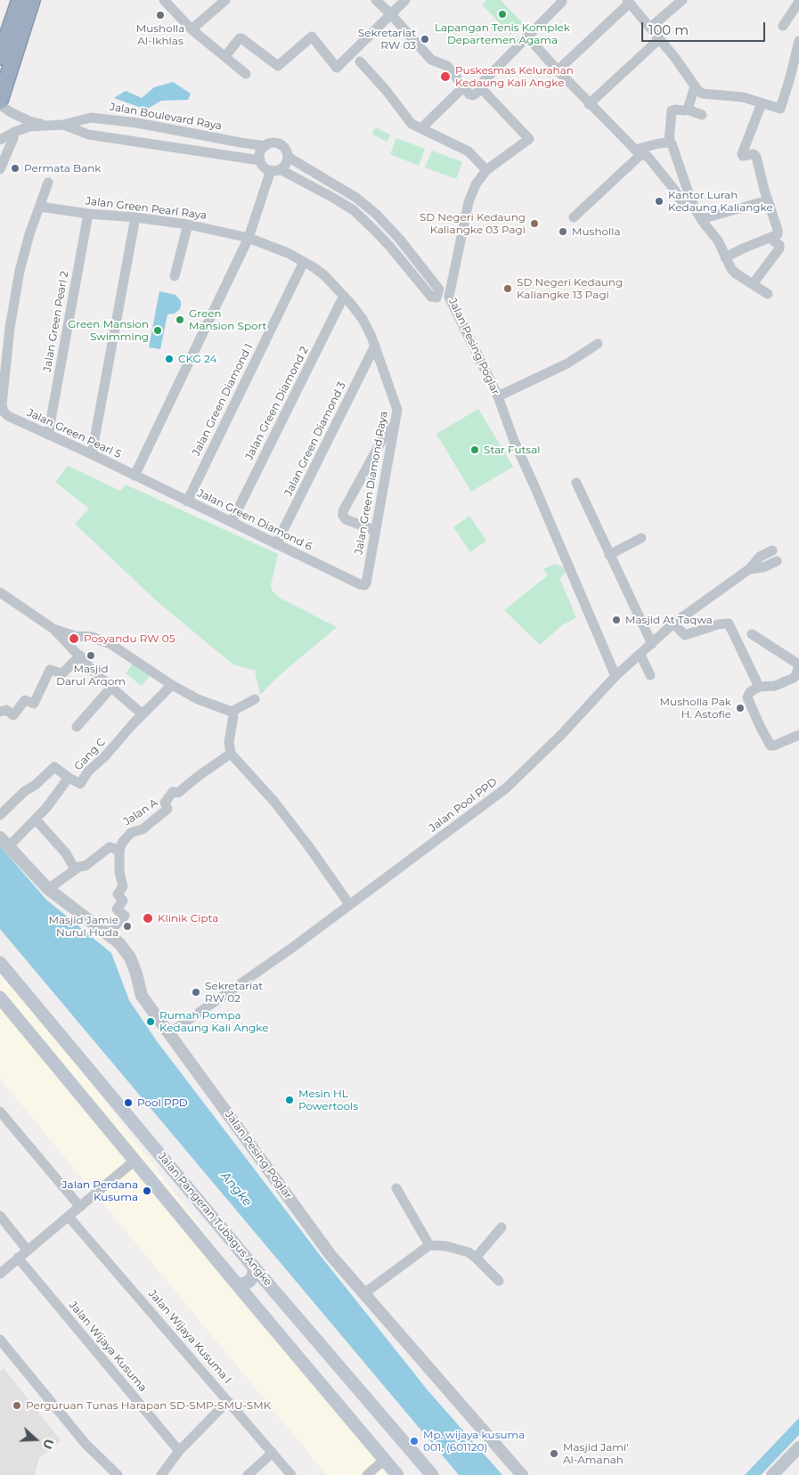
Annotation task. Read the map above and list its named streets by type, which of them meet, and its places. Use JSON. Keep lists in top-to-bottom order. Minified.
{"streets":{"main road":["Jalan Pangeran Tubagus Angke"],"street":["Jalan Boulevard Raya","Jalan Green Pearl Raya","Jalan Green Pearl 2","Jalan Pesing Poglar","Jalan Green Diamond 1","Jalan Green Diamond 2","Jalan Green Pearl 5","Jalan Green Diamond 3","Jalan Green Diamond Raya","Jalan Green Diamond 6","Gang C","Jalan Pool PPD","Jalan A","Jalan Wijaya Kusuma I","Jalan Wijaya Kusuma"]},"crossings":[["Jalan Green Pearl Raya","Jalan Green Pearl 2"],["Jalan Green Pearl Raya","Jalan Green Pearl 5"],["Jalan Green Pearl Raya","Jalan Green Diamond Raya"],["Jalan Green Pearl 2","Jalan Green Pearl 5"],["Jalan Pesing Poglar","Gang C"],["Jalan Pesing Poglar","Jalan Pool PPD"],["Jalan Green Diamond 1","Jalan Green Diamond Raya"],["Jalan Green Diamond 1","Jalan Green Diamond 6"],["Jalan Green Diamond 2","Jalan Green Diamond Raya"],["Jalan Green Diamond 2","Jalan Green Diamond 6"],["Jalan Green Pearl 5","Jalan Green Diamond 6"],["Jalan Green Diamond 3","Jalan Green Diamond Raya"],["Jalan Green Diamond 3","Jalan Green Diamond 6"],["Jalan Green Diamond Raya","Jalan Green Diamond 6"]],"water":["Angke"],"places":["Lapangan Tenis Komplek Departemen Agama","Musholla Al-Ikhlas","Sekretariat RW 03","Puskesmas Kelurahan Kedaung Kali Angke","Permata Bank","Kantor Lurah Kedaung Kaliangke","SD Negeri Kedaung Kaliangke 03 Pagi","Musholla","SD Negeri Kedaung Kaliangke 13 Pagi","Green Mansion Sport","Green Mansion Swimming","CKG 24","Star Futsal","Masjid At Taqwa","Posyandu RW 05","Masjid Darul Arqom","Musholla Pak H. Astofie","Klinik Cipta","Masjid Jamie Nurul Huda","Sekretariat RW 02","Rumah Pompa Kedaung Kali Angke","Mesin HL Powertools","Pool PPD","Jalan Perdana Kusuma","Perguruan Tunas Harapan SD-SMP-SMU-SMK","Mp. wijaya kusuma 001, (601120)","Masjid Jami' Al-Amanah"],"scale_bar":"100 m","north":"right"}
